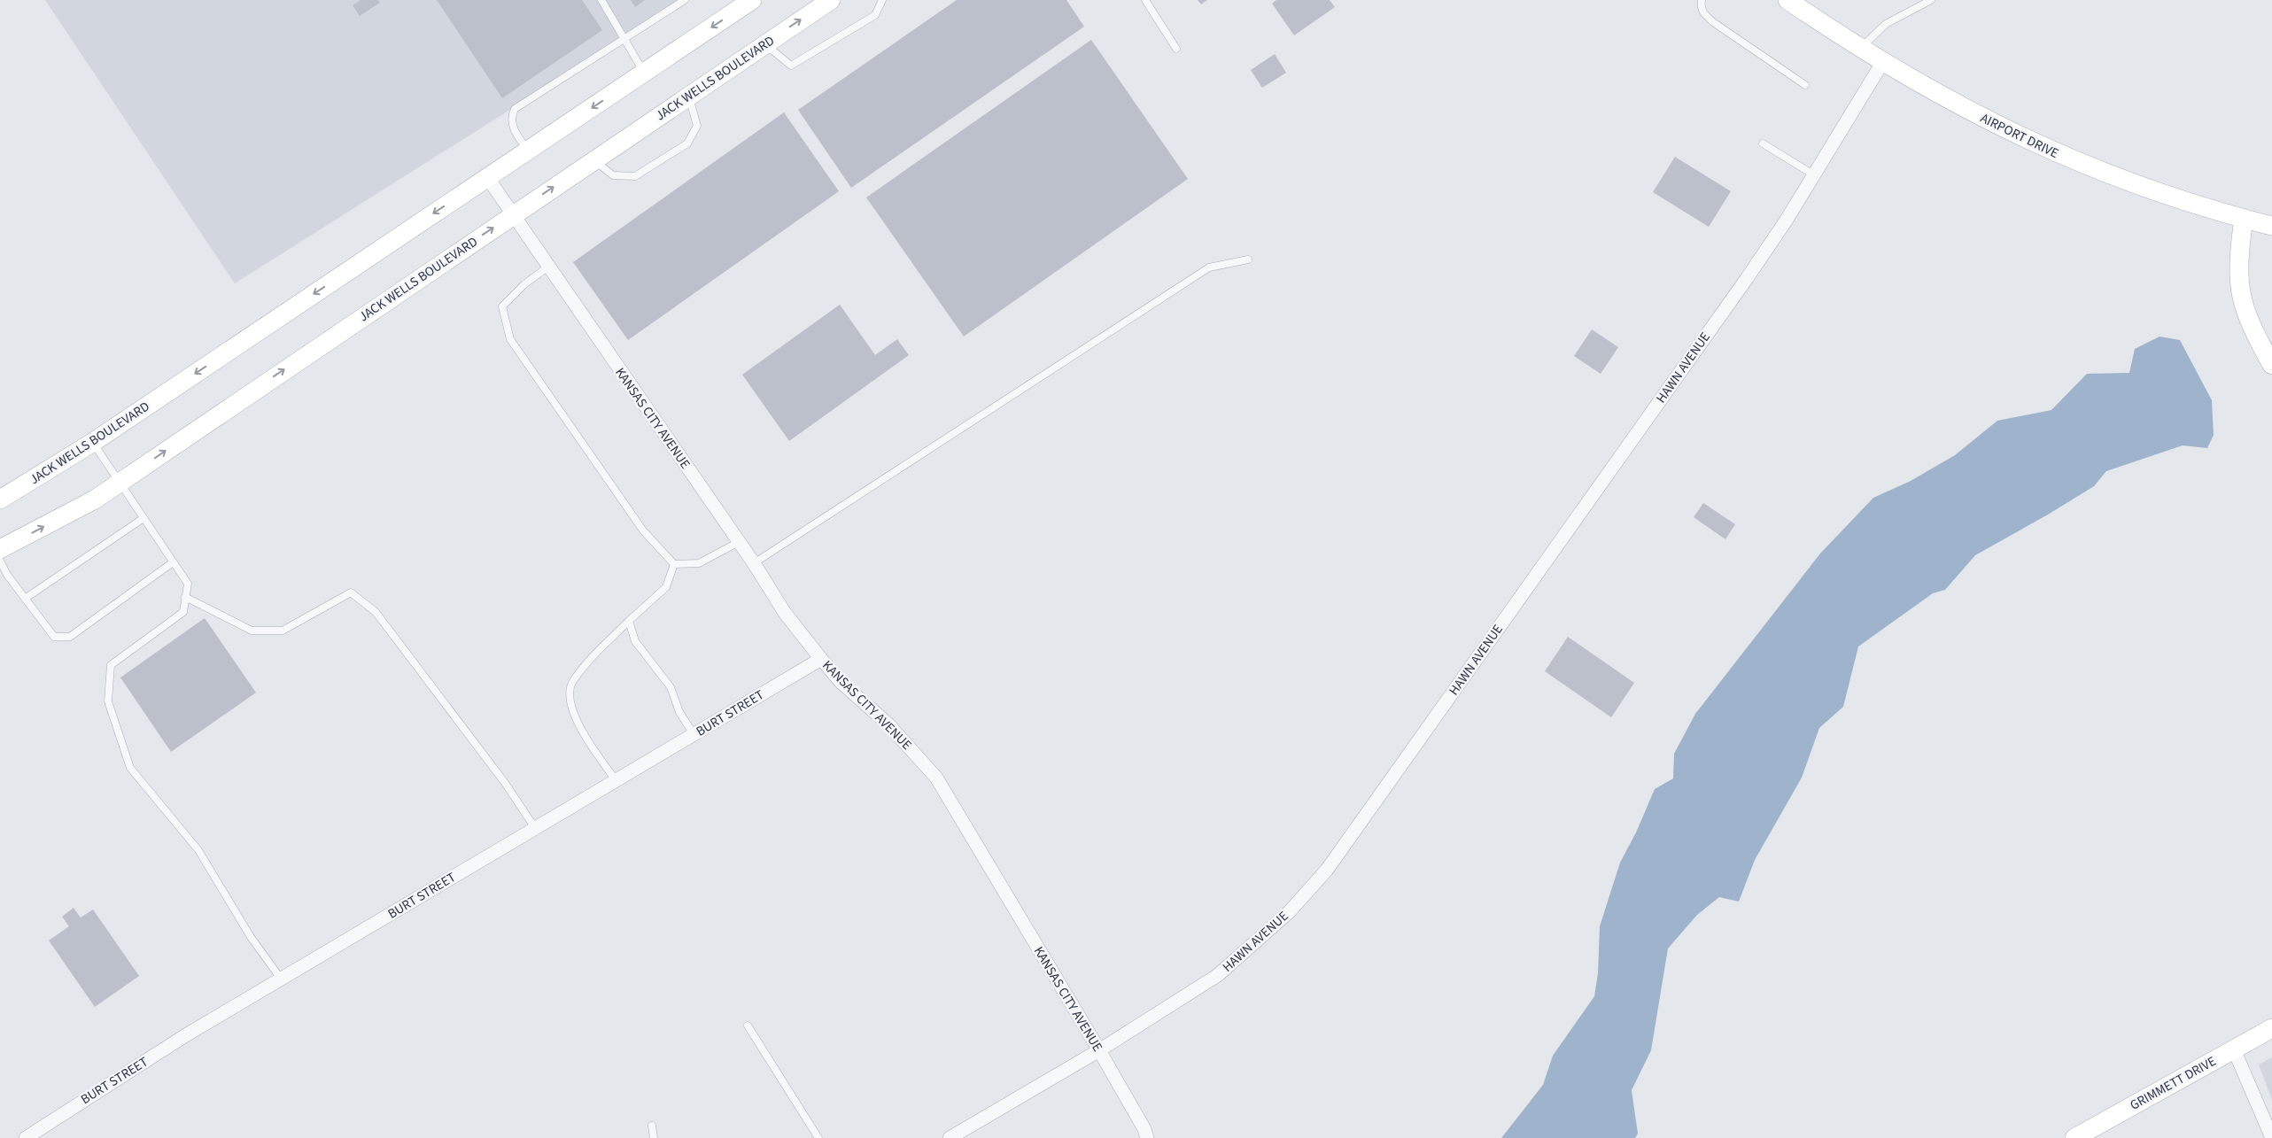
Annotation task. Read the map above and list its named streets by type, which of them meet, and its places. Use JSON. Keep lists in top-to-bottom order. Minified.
{"streets":{"street":["JACK WELLS BOULEVARD","AIRPORT DRIVE","HAWN AVENUE","KANSAS CITY AVENUE","BURT STREET","GRIMMETT DRIVE"]},"crossings":[["JACK WELLS BOULEVARD","KANSAS CITY AVENUE"],["AIRPORT DRIVE","HAWN AVENUE"],["HAWN AVENUE","KANSAS CITY AVENUE"],["KANSAS CITY AVENUE","BURT STREET"]]}
